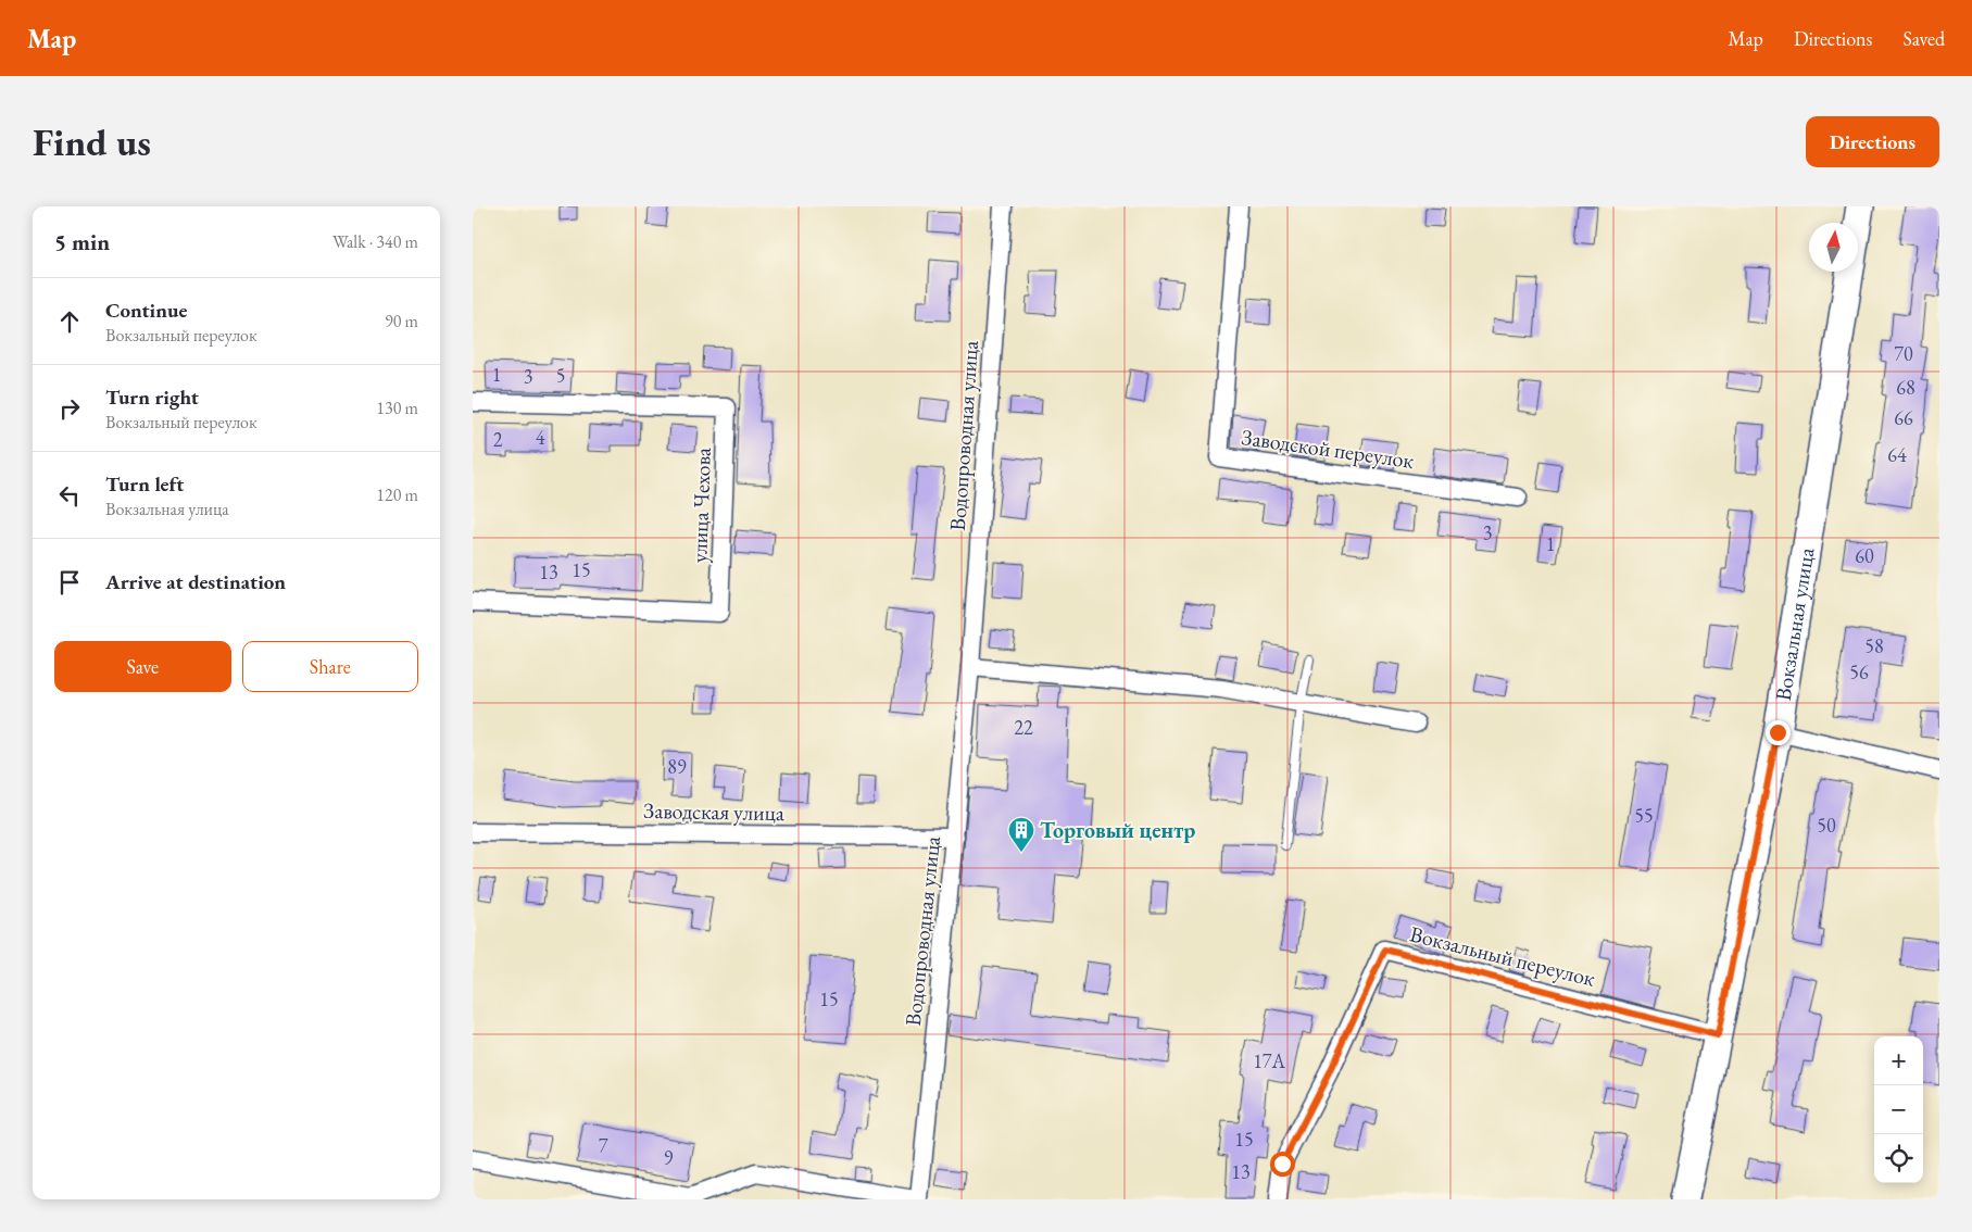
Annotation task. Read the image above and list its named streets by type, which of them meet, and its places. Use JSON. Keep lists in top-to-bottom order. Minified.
{"streets":{"main road":["Вокзальная улица"],"street":["Водопроводная улица","Заводской переулок","улица Чехова","Заводская улица","Вокзальный переулок"]},"crossings":[["Водопроводная улица","Заводская улица"],["Вокзальная улица","Вокзальный переулок"]],"places":{"building":["Торговый центр"]},"house_numbers":["70","1","5","3","68","66","4","2","64","3","1","60","15","13","58","56","22","89","55","50","15","17А","15","7","9","13"],"north":"top","page":{"header":"Map","nav":["Map","Directions","Saved"],"buttons":["Directions",["Save","Share"]],"title":"Find us","heading":["5 min","Walk · 340 m"],"list":[["Continue","Вокзальный переулок","90 m"],["Turn right","Вокзальный переулок","130 m"],["Turn left","Вокзальная улица","120 m"],"Arrive at destination"],"map_buttons":["+","−"]}}
